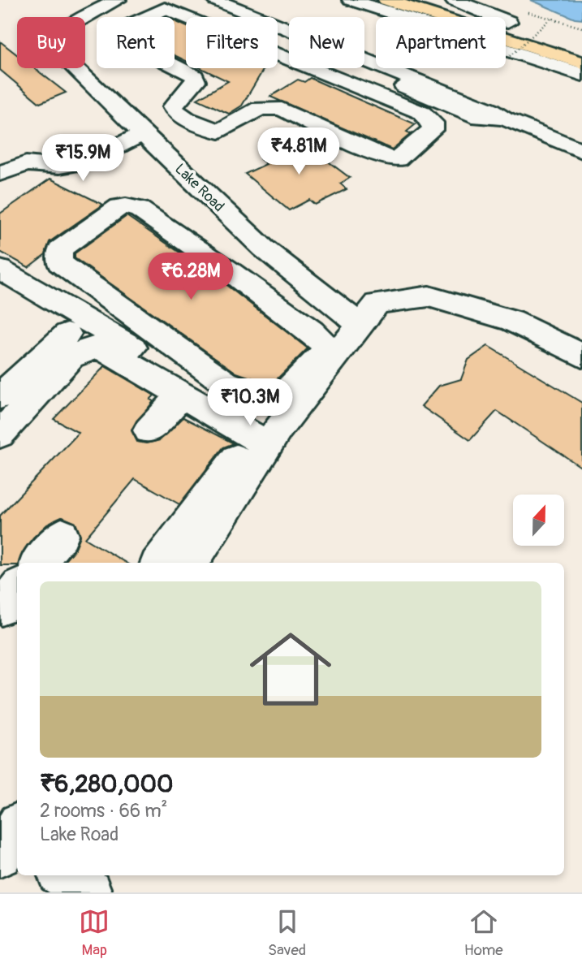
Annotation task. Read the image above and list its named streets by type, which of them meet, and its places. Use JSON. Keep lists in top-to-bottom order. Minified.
{"streets":{"street":["Lake Road"]},"north":"top","page":{"chip":["Buy","Rent","Filters","New","Apartment"],"price":["₹4.81M","₹15.9M","₹6.28M","₹10.3M"],"list":[{"name":"₹6,280,000","note":"2 rooms · 66 m² · Lake Road"}],"tabs":["Map","Saved","Home"]}}
